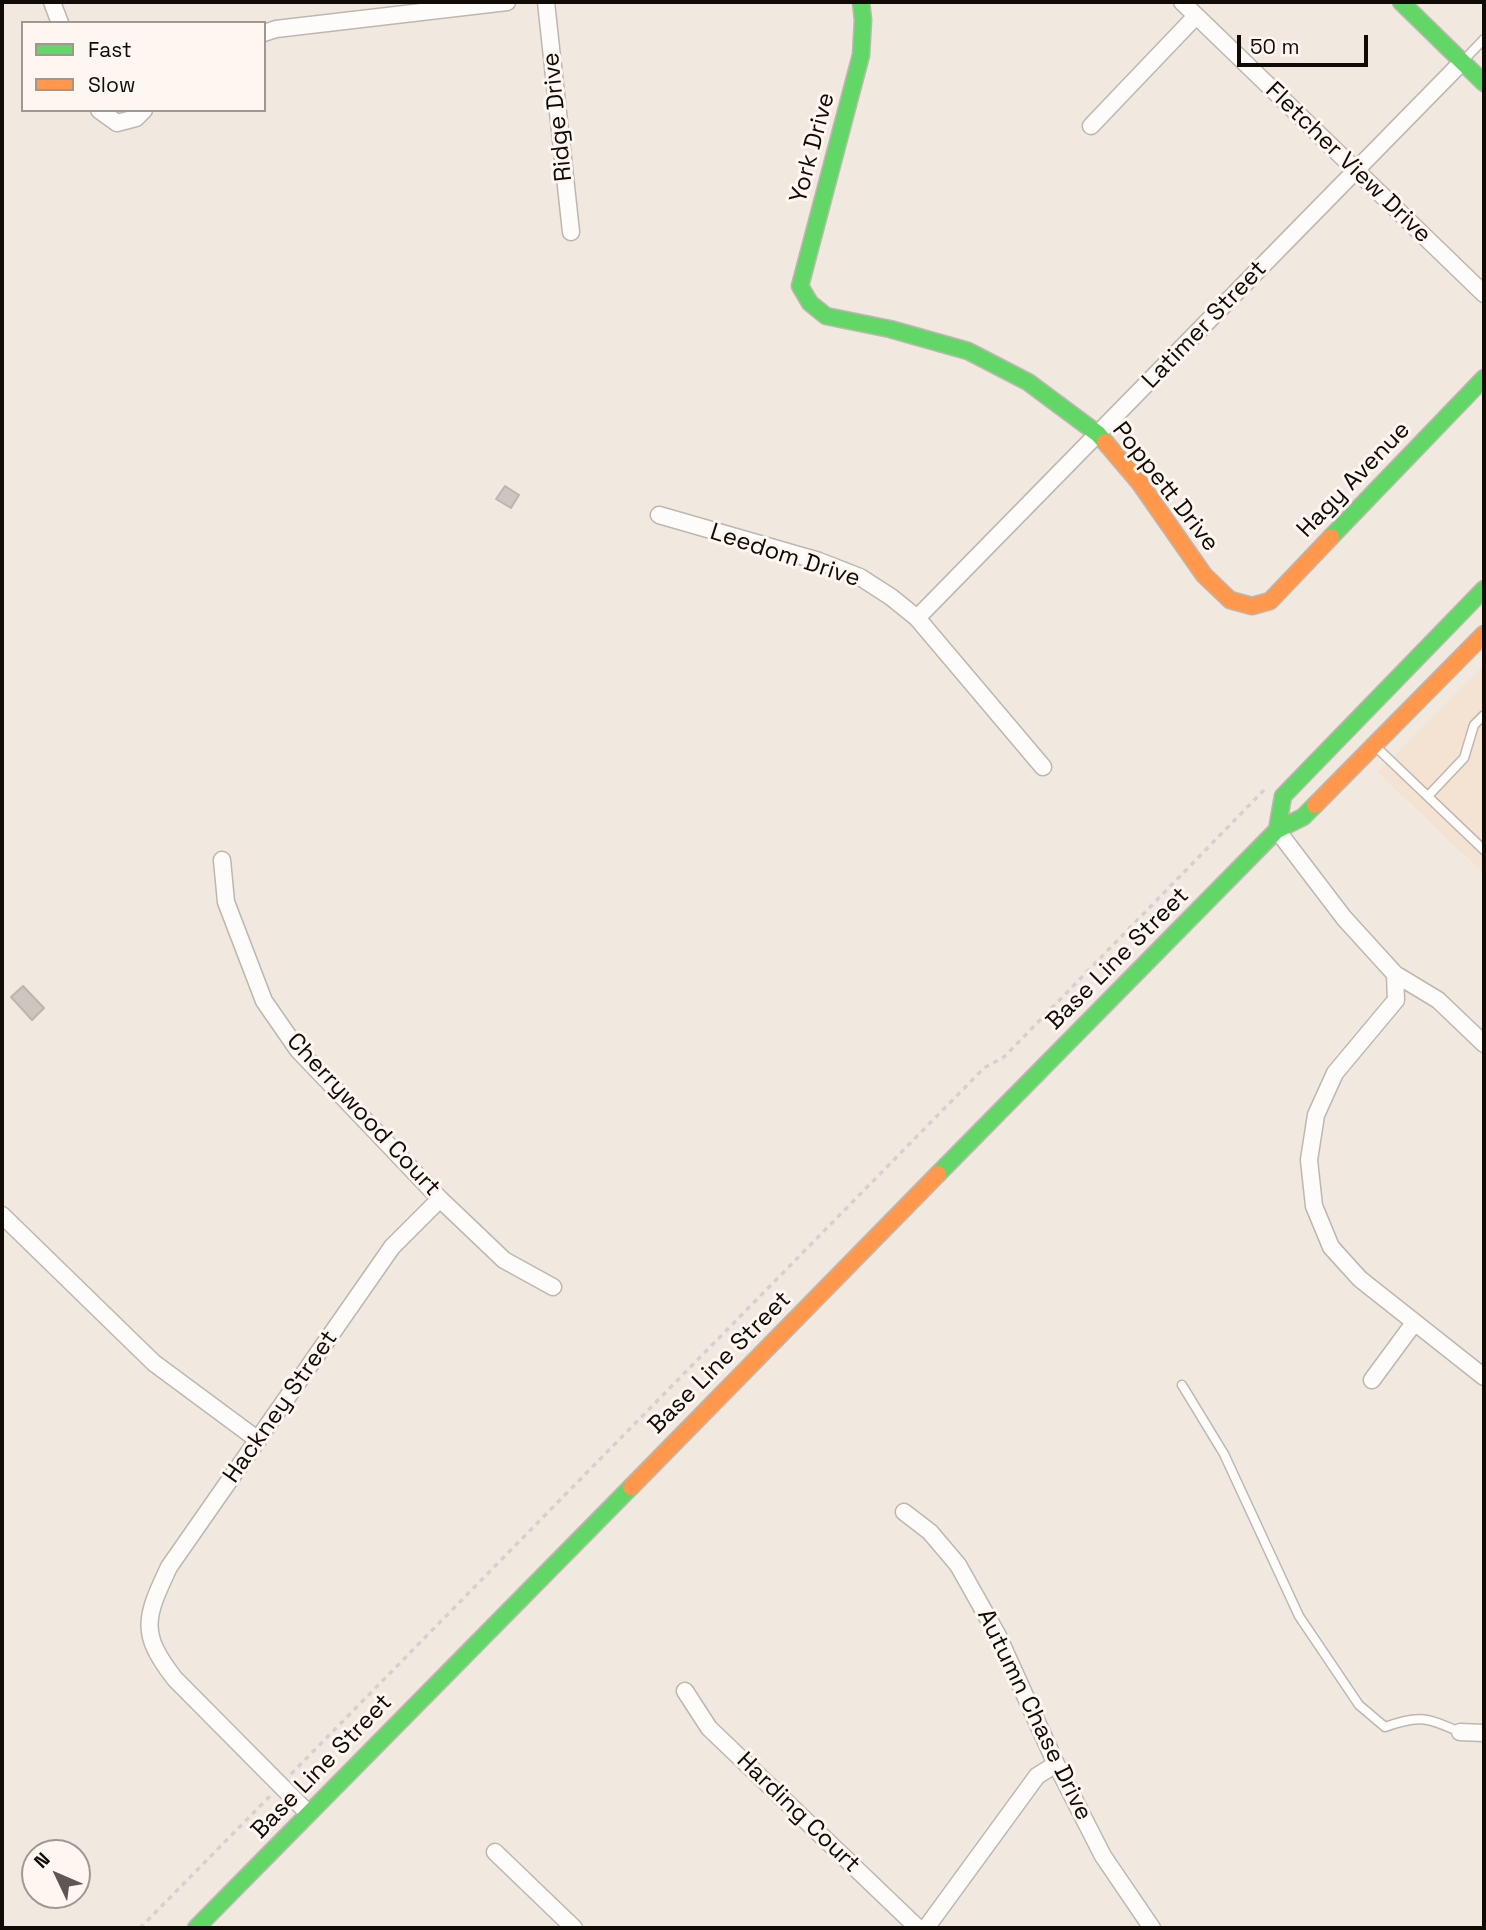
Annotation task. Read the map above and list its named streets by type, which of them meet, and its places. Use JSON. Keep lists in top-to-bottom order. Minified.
{"streets":{"main road":["York Drive","Hagy Avenue","Poppett Drive","Base Line Street"],"street":["Ridge Drive","Fletcher View Drive","Latimer Street","Leedom Drive","Cherrywood Court","Hackney Street","Autumn Chase Drive","Harding Court"]},"crossings":[["York Drive","Poppett Drive"],["Fletcher View Drive","Latimer Street"],["Latimer Street","Poppett Drive"],["Latimer Street","Leedom Drive"],["Hagy Avenue","Poppett Drive"],["Cherrywood Court","Hackney Street"]],"legend":["Fast","Slow"],"scale_bar":"50 m","north":"top left"}
